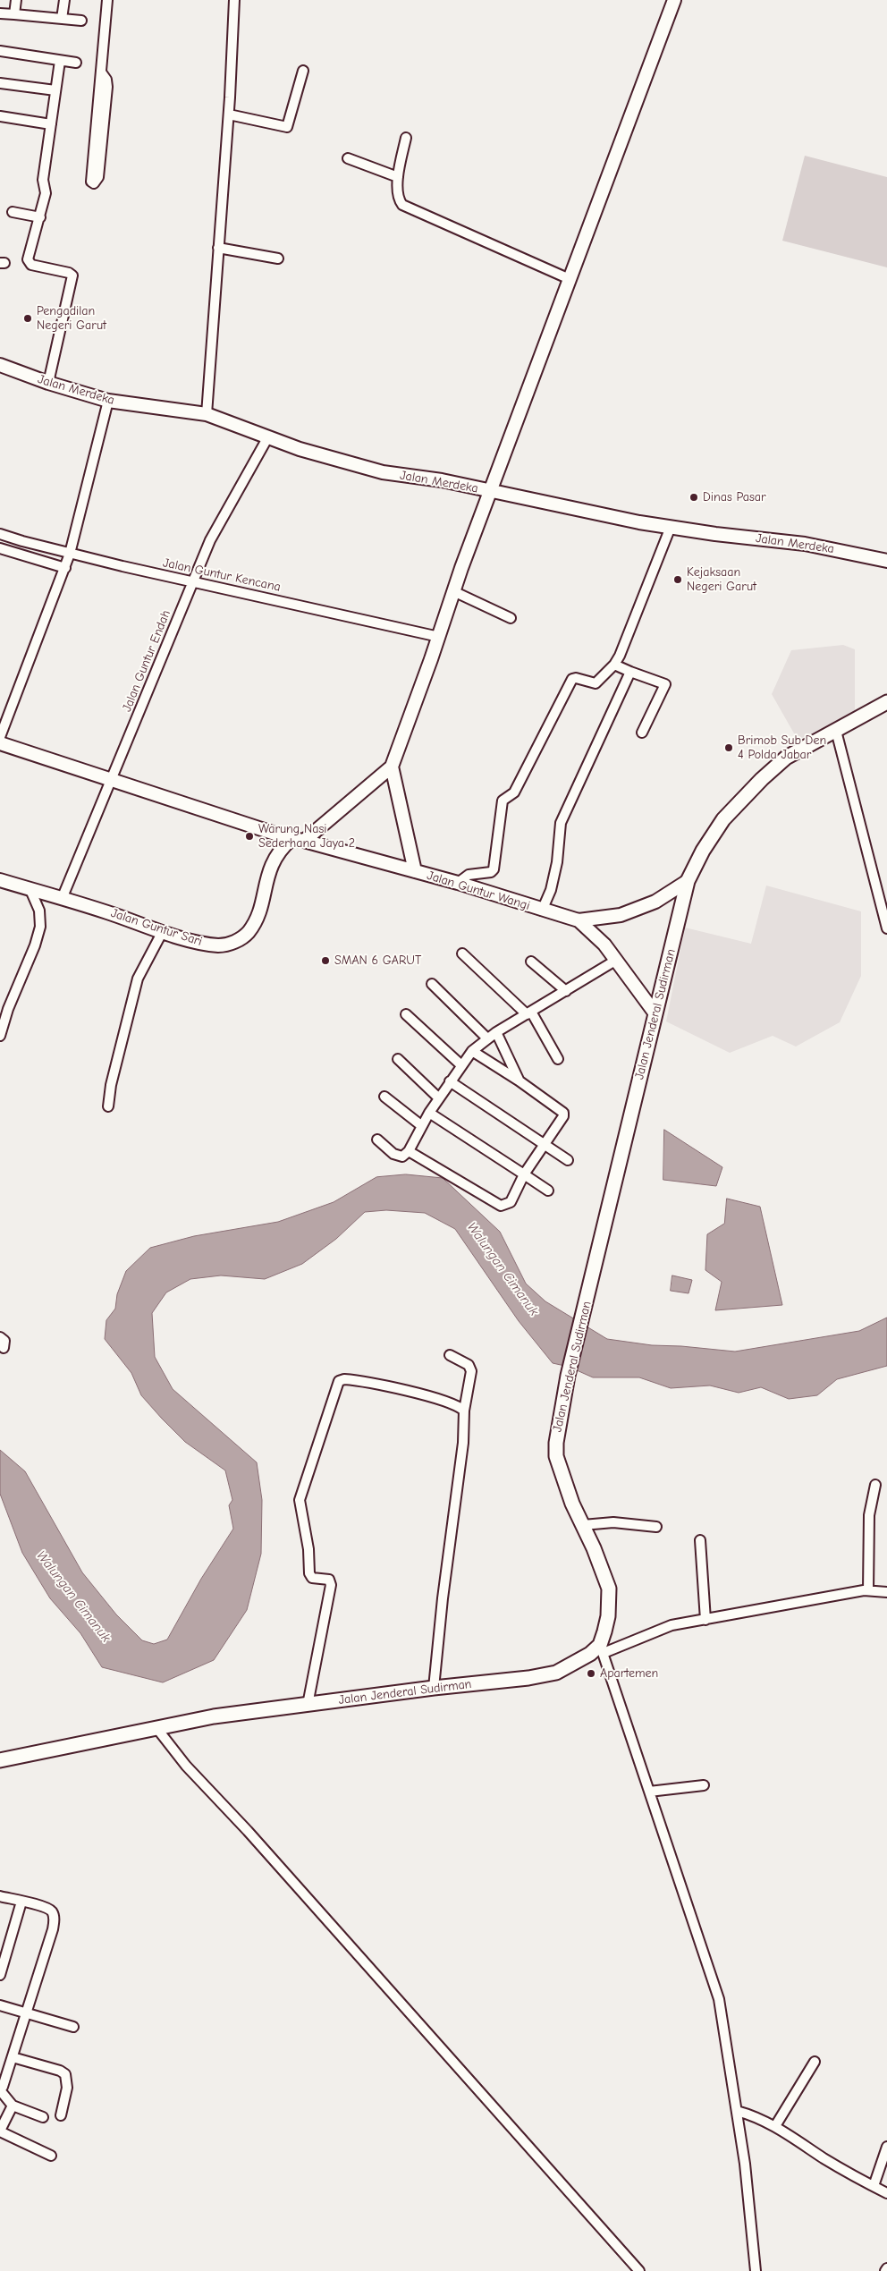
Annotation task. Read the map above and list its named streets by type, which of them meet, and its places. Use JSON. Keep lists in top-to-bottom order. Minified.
{"streets":{"main road":["Jalan Jenderal Sudirman"],"street":["Jalan Merdeka","Jalan Guntur Kencana","Jalan Guntur Endah","Jalan Guntur Wangi","Jalan Guntur Sari"]},"crossings":[["Jalan Merdeka","Jalan Guntur Endah"],["Jalan Guntur Kencana","Jalan Guntur Endah"],["Jalan Guntur Endah","Jalan Guntur Sari"],["Jalan Guntur Wangi","Jalan Guntur Sari"],["Jalan Guntur Wangi","Jalan Jenderal Sudirman"]],"water":["Walungan Cimanuk"],"places":["Pengadilan Negeri Garut","Dinas Pasar","Kejaksaan Negeri Garut","Brimob Sub Den 4 Polda Jabar","Warung Nasi Sederhana Jaya 2","SMAN 6 GARUT","Apartemen"]}
